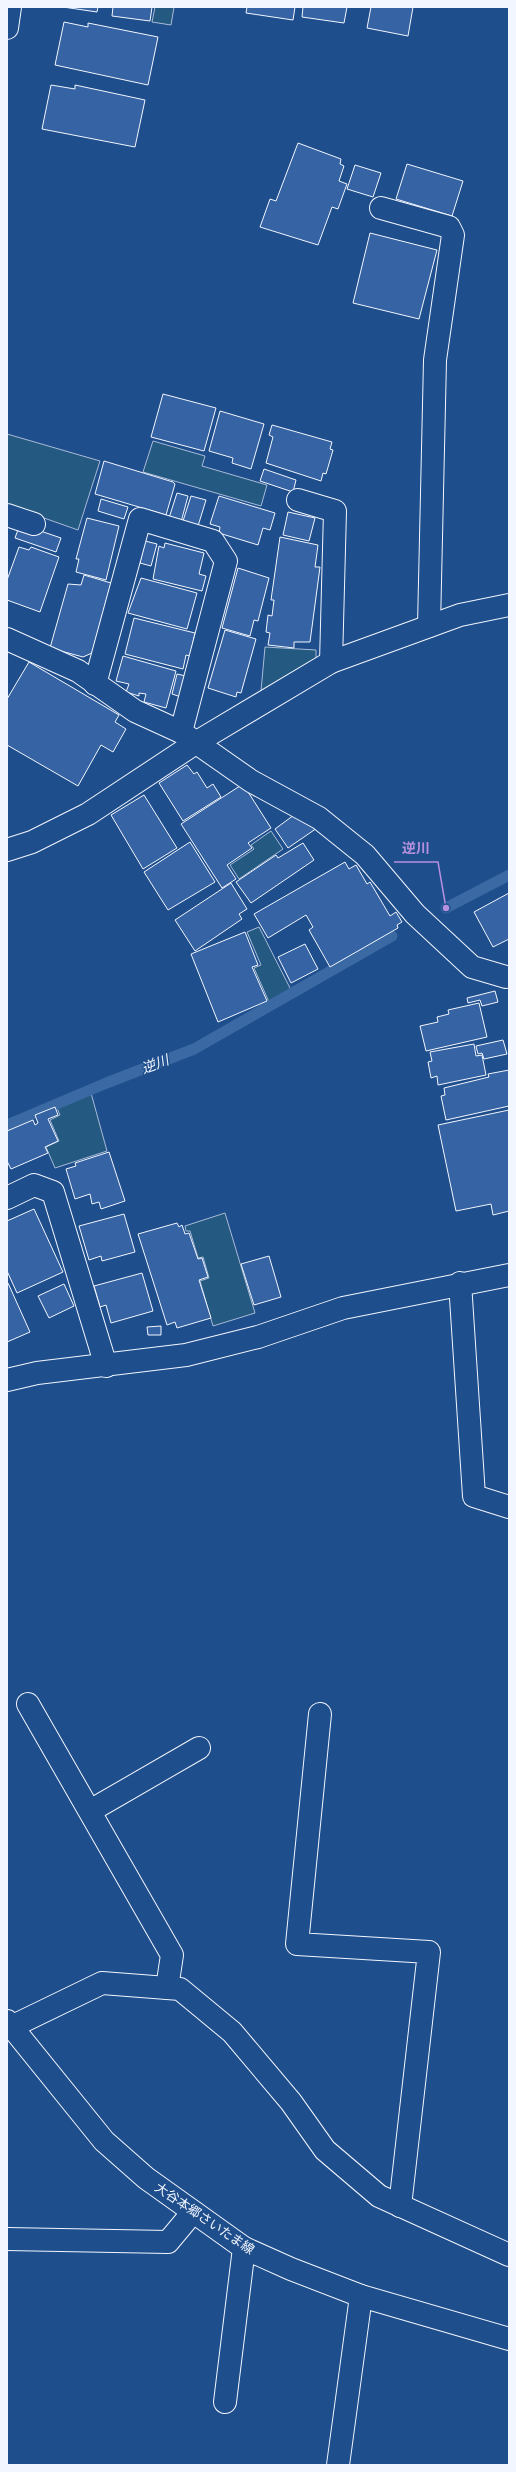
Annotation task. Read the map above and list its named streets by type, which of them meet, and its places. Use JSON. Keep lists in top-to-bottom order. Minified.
{"streets":{"street":["大谷本郷さいたま線"]},"water":["逆川"],"places":["逆川"]}
